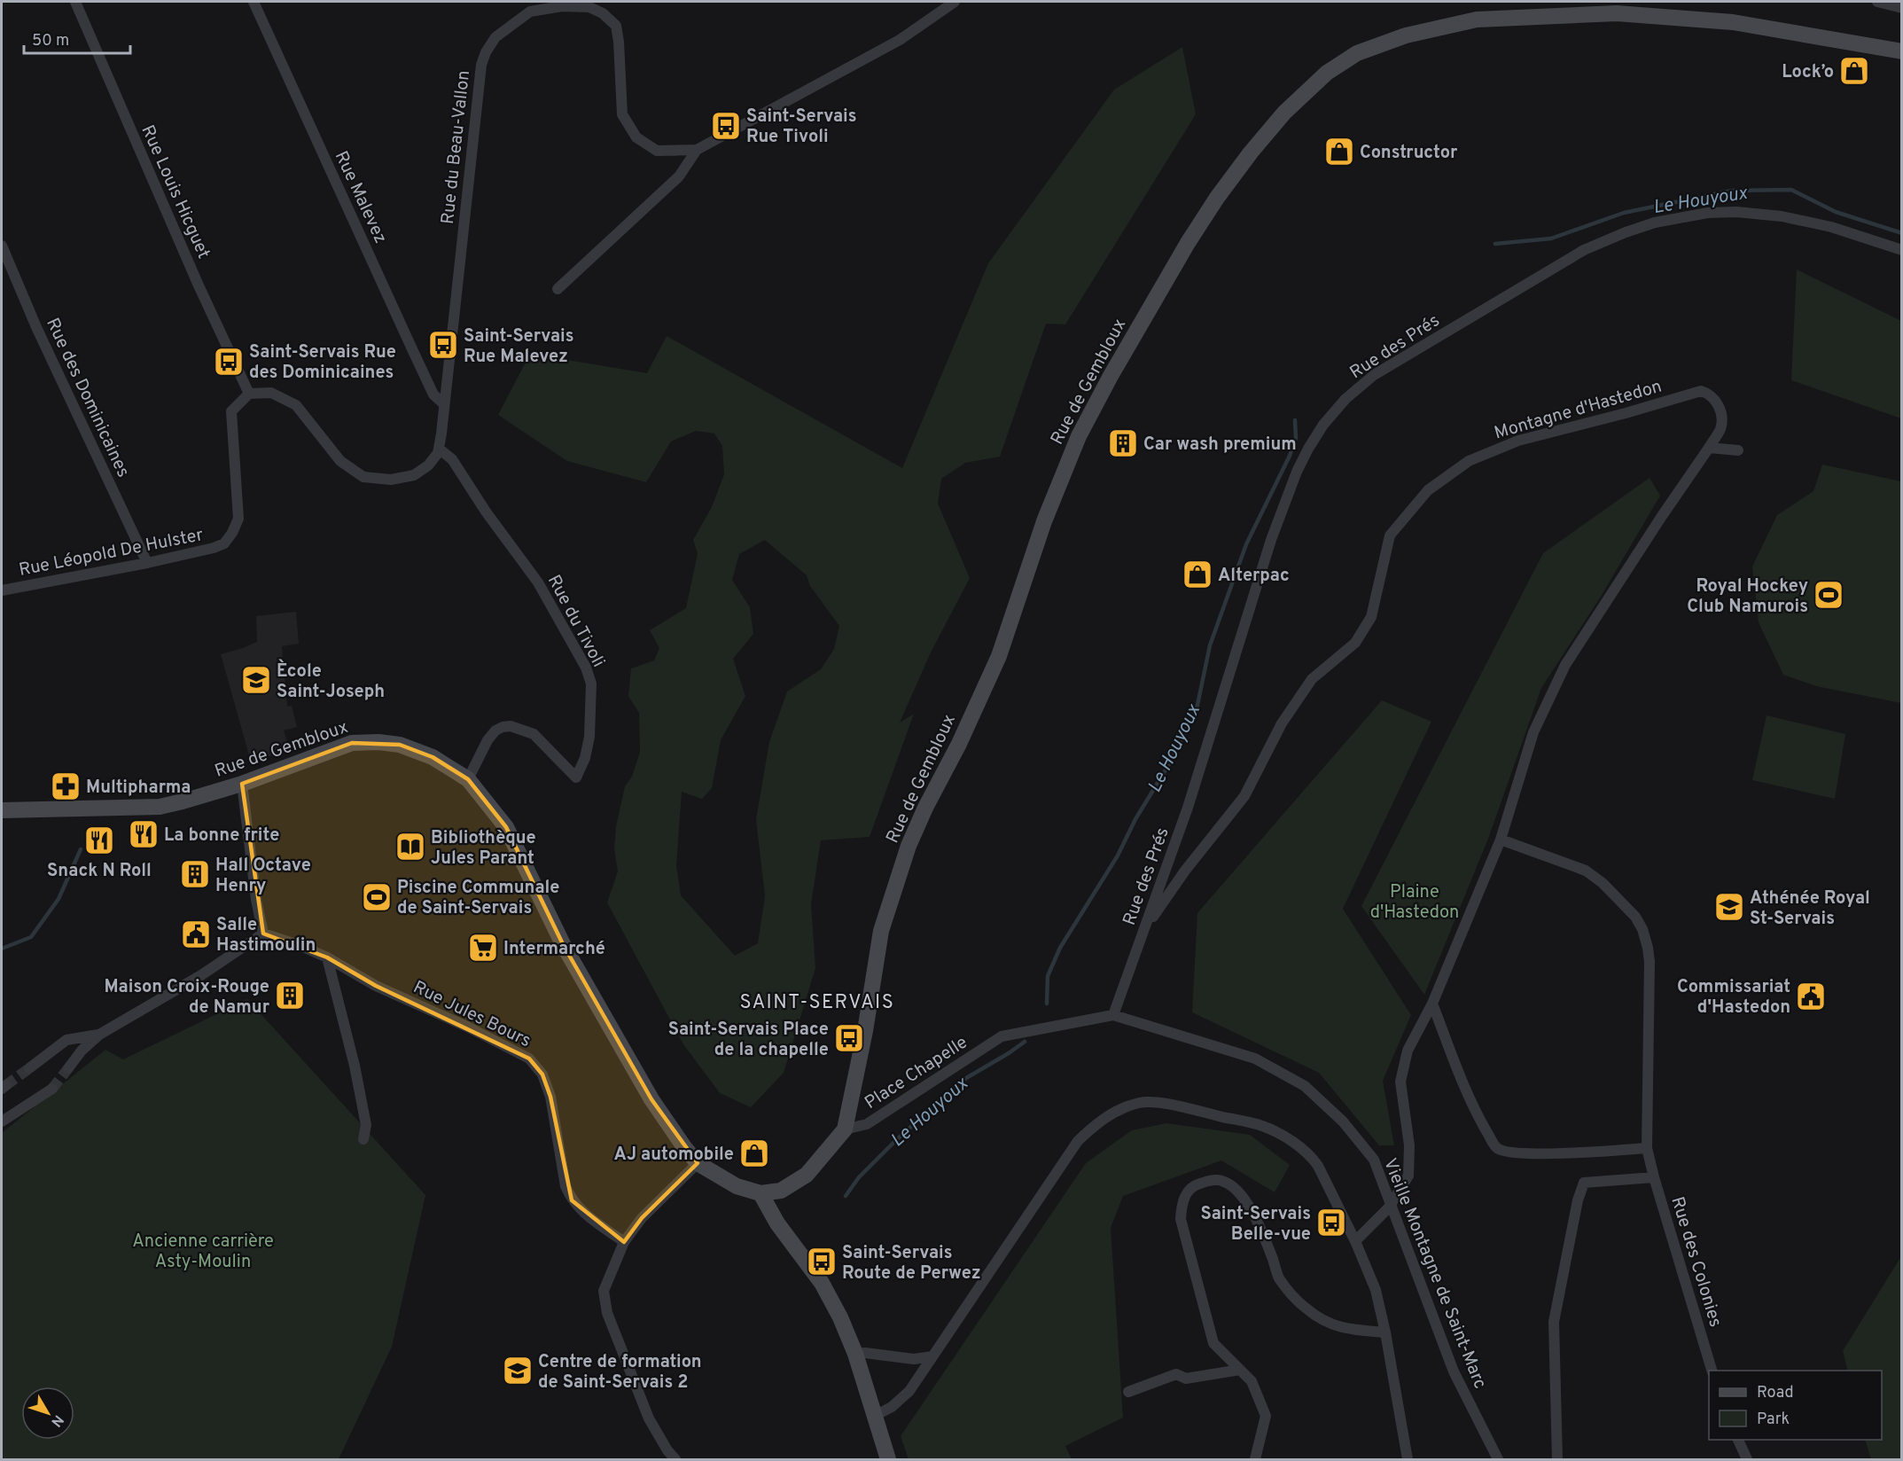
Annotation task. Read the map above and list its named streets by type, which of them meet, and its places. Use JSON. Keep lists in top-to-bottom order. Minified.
{"streets":{"main road":["Rue de Gembloux"],"street":["Rue du Beau-Vallon","Rue Louis Hicguet","Rue Malevez","Rue des Prés","Rue des Dominicaines","Montagne d'Hastedon","Rue Léopold De Hulster","Rue du Tivoli","Rue Jules Bours","Place Chapelle","Rue des Colonies","Vieille Montagne de Saint-Marc"]},"crossings":[["Rue du Beau-Vallon","Rue Malevez"],["Rue du Beau-Vallon","Rue du Tivoli"],["Rue Louis Hicguet","Rue Léopold De Hulster"],["Rue des Prés","Montagne d'Hastedon"],["Rue des Prés","Vieille Montagne de Saint-Marc"],["Rue de Gembloux","Rue du Tivoli"],["Rue de Gembloux","Place Chapelle"],["Rue des Dominicaines","Rue Léopold De Hulster"],["Montagne d'Hastedon","Rue des Colonies"],["Place Chapelle","Vieille Montagne de Saint-Marc"]],"districts":["SAINT-SERVAIS"],"water":["Le Houyoux"],"parks":["Plaine d'Hastedon","Ancienne carrière Asty-Moulin"],"places":{"shop":["Lock’o","Constructor","Alterpac","AJ automobile"],"bus stop":["Saint-Servais Rue Tivoli","Saint-Servais Rue Malevez","Saint-Servais Rue des Dominicaines","Saint-Servais Place de la chapelle","Saint-Servais Belle-vue","Saint-Servais Route de Perwez"],"building":["Car wash premium","Hall Octave Henry","Maison Croix-Rouge de Namur"],"sports":["Royal Hockey Club Namurois","Piscine Communale de Saint-Servais"],"school or university":["Ècole Saint-Joseph","Athénée Royal St-Servais","Centre de formation de Saint-Servais 2"],"pharmacy":["Multipharma"],"restaurant":["La bonne frite","Snack N Roll"],"library":["Bibliothèque Jules Parant"],"public building":["Salle Hastimoulin","Commissariat d'Hastedon"],"supermarket":["Intermarché"]},"legend":["Road","Park"],"scale_bar":"50 m","north":"bottom right"}
